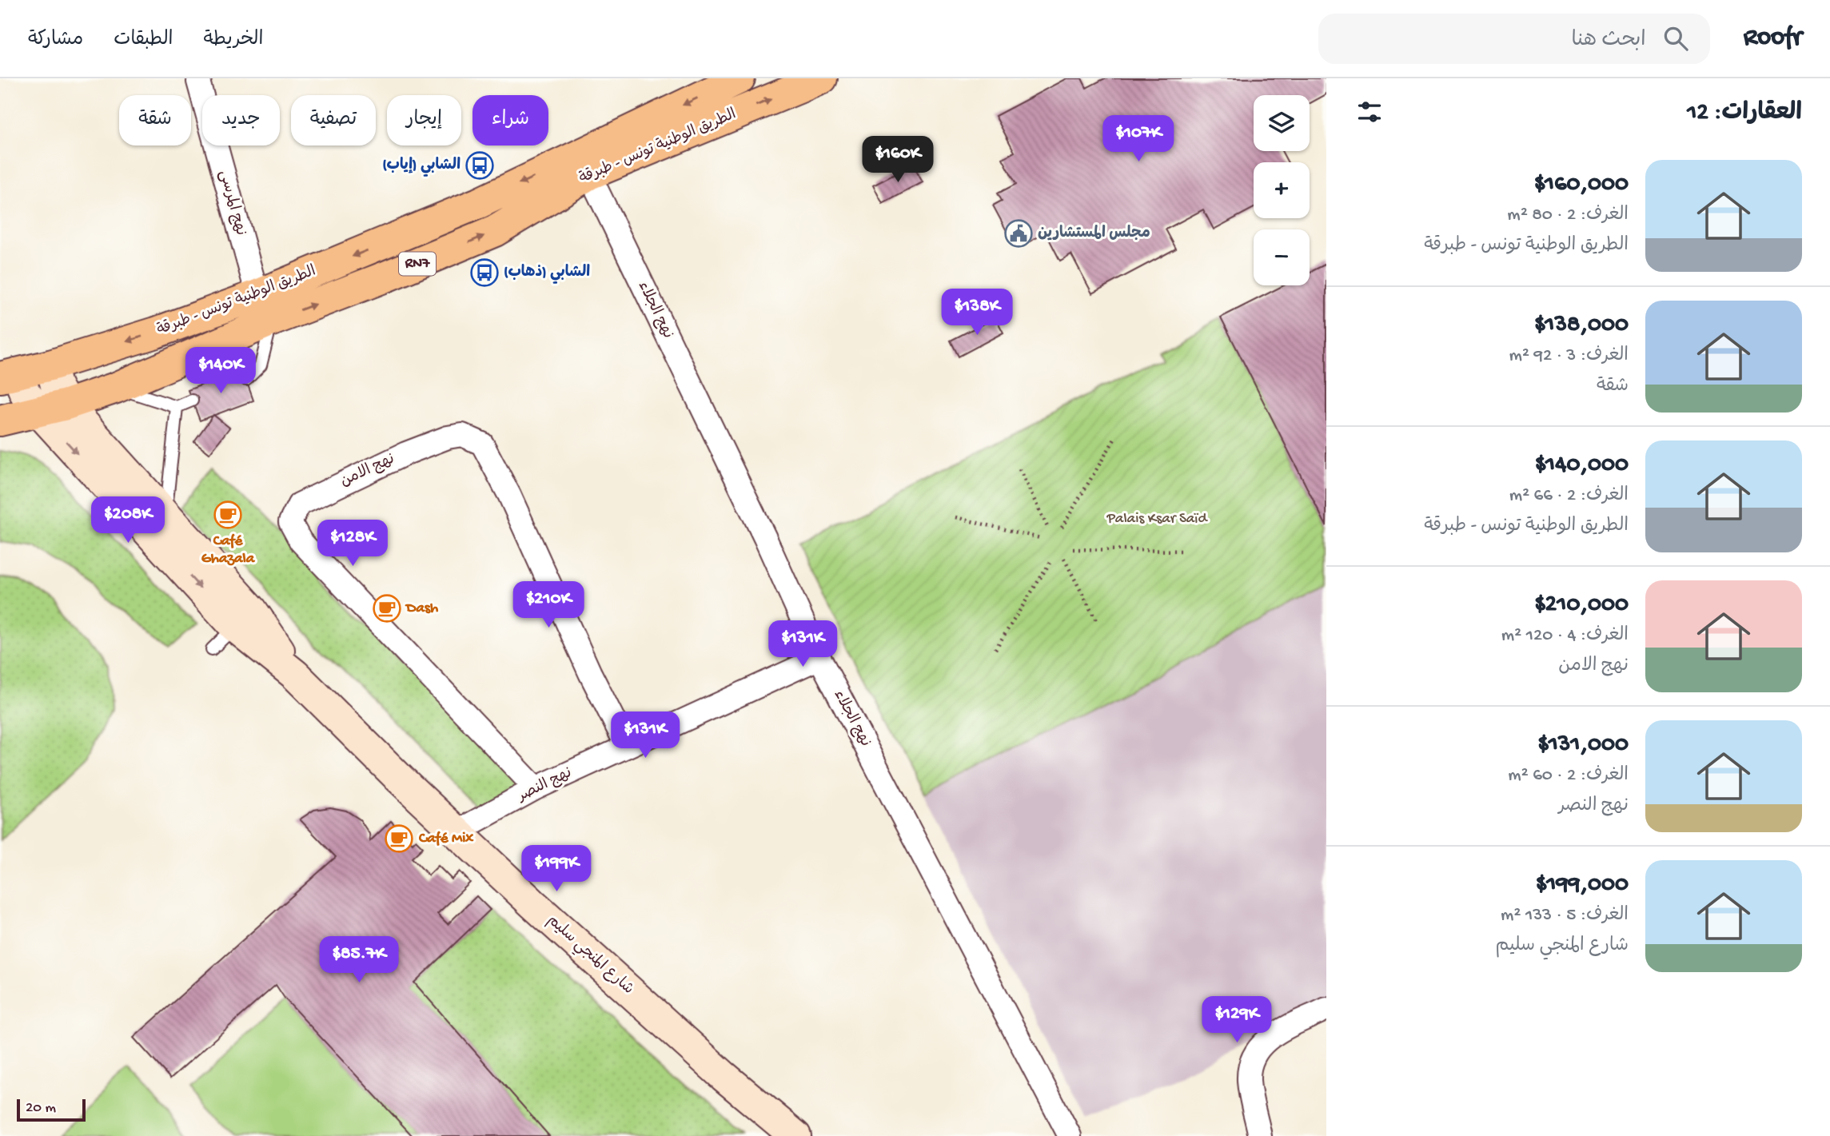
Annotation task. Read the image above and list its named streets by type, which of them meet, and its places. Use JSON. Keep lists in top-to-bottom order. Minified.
{"streets":{"main road":["الطريق الوطنية تونس - طبرقة","RN7","شارع المنجي سليم"],"street":["نهج المرسى","نهج الجلاء","نهج الامن","نهج النصر"]},"crossings":[["الطريق الوطنية تونس - طبرقة","نهج المرسى"],["الطريق الوطنية تونس - طبرقة","نهج الجلاء"],["الطريق الوطنية تونس - طبرقة","شارع المنجي سليم"],["نهج الجلاء","نهج النصر"],["نهج الامن","نهج النصر"],["نهج النصر","شارع المنجي سليم"]],"parks":["Palais Ksar Saïd"],"places":{"bus stop":["الشابي (إياب)","الشابي (ذهاب)"],"public building":["مجلس المستشارين"],"cafe":["Café Ghazala","Dash","Café Mix"]},"scale_bar":"20 m","page":{"header":"Roofr","search":"ابحث هنا","nav":["الخريطة","الطبقات","مشاركة"],"heading":"العقارات: 12","map_buttons":["+","−"],"chip":["شراء","إيجار","تصفية","جديد","شقة"],"price":["$107K","$160K","$138K","$140K","$208K","$128K","$210K","$131K","$131K","$199K","$85.7K","$129K"],"list":[{"name":"$160,000","note":"الغرف: 2 · 80 m² · الطريق الوطنية تونس - طبرقة"},{"name":"$138,000","note":"الغرف: 3 · 92 m² · شقة"},{"name":"$140,000","note":"الغرف: 2 · 66 m² · الطريق الوطنية تونس - طبرقة"},{"name":"$210,000","note":"الغرف: 4 · 120 m² · نهج الامن"},{"name":"$131,000","note":"الغرف: 2 · 60 m² · نهج النصر"},{"name":"$199,000","note":"الغرف: 5 · 133 m² · شارع المنجي سليم"}],"scale":"20 m"}}
